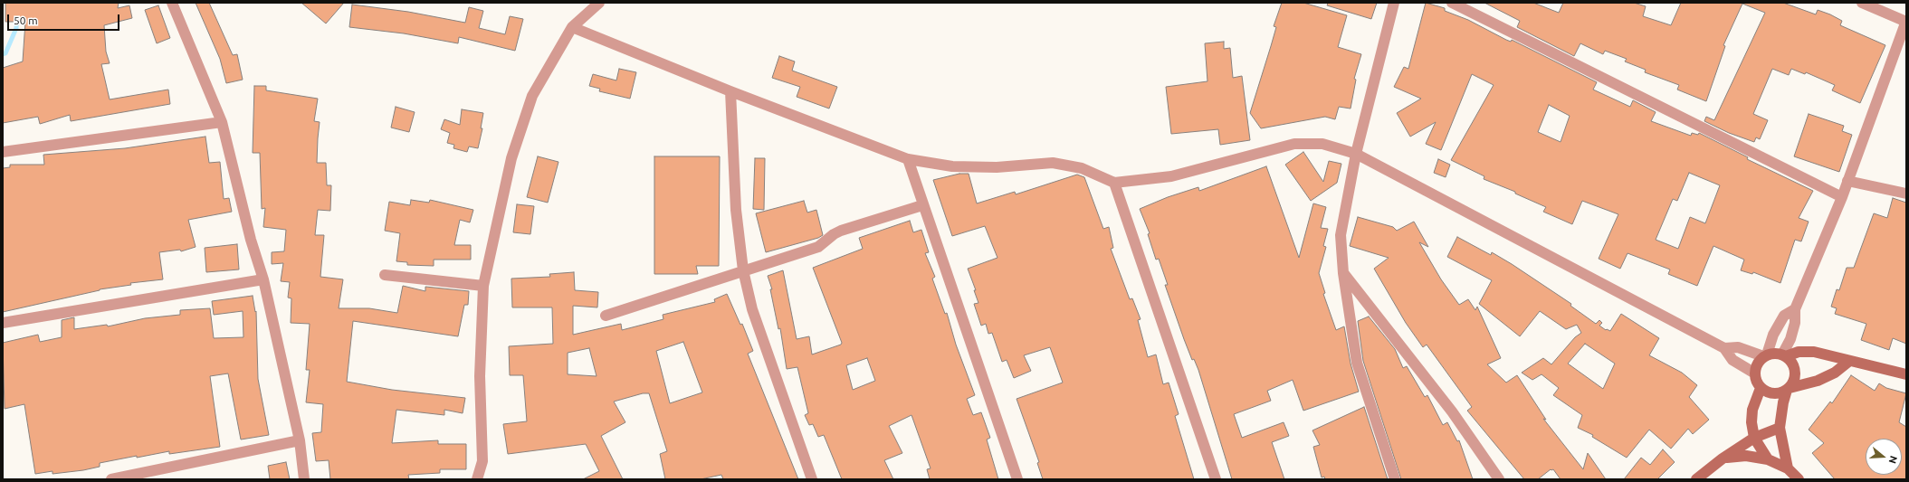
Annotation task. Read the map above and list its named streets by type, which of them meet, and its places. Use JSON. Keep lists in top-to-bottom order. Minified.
{"scale_bar":"50 m","north":"right"}
